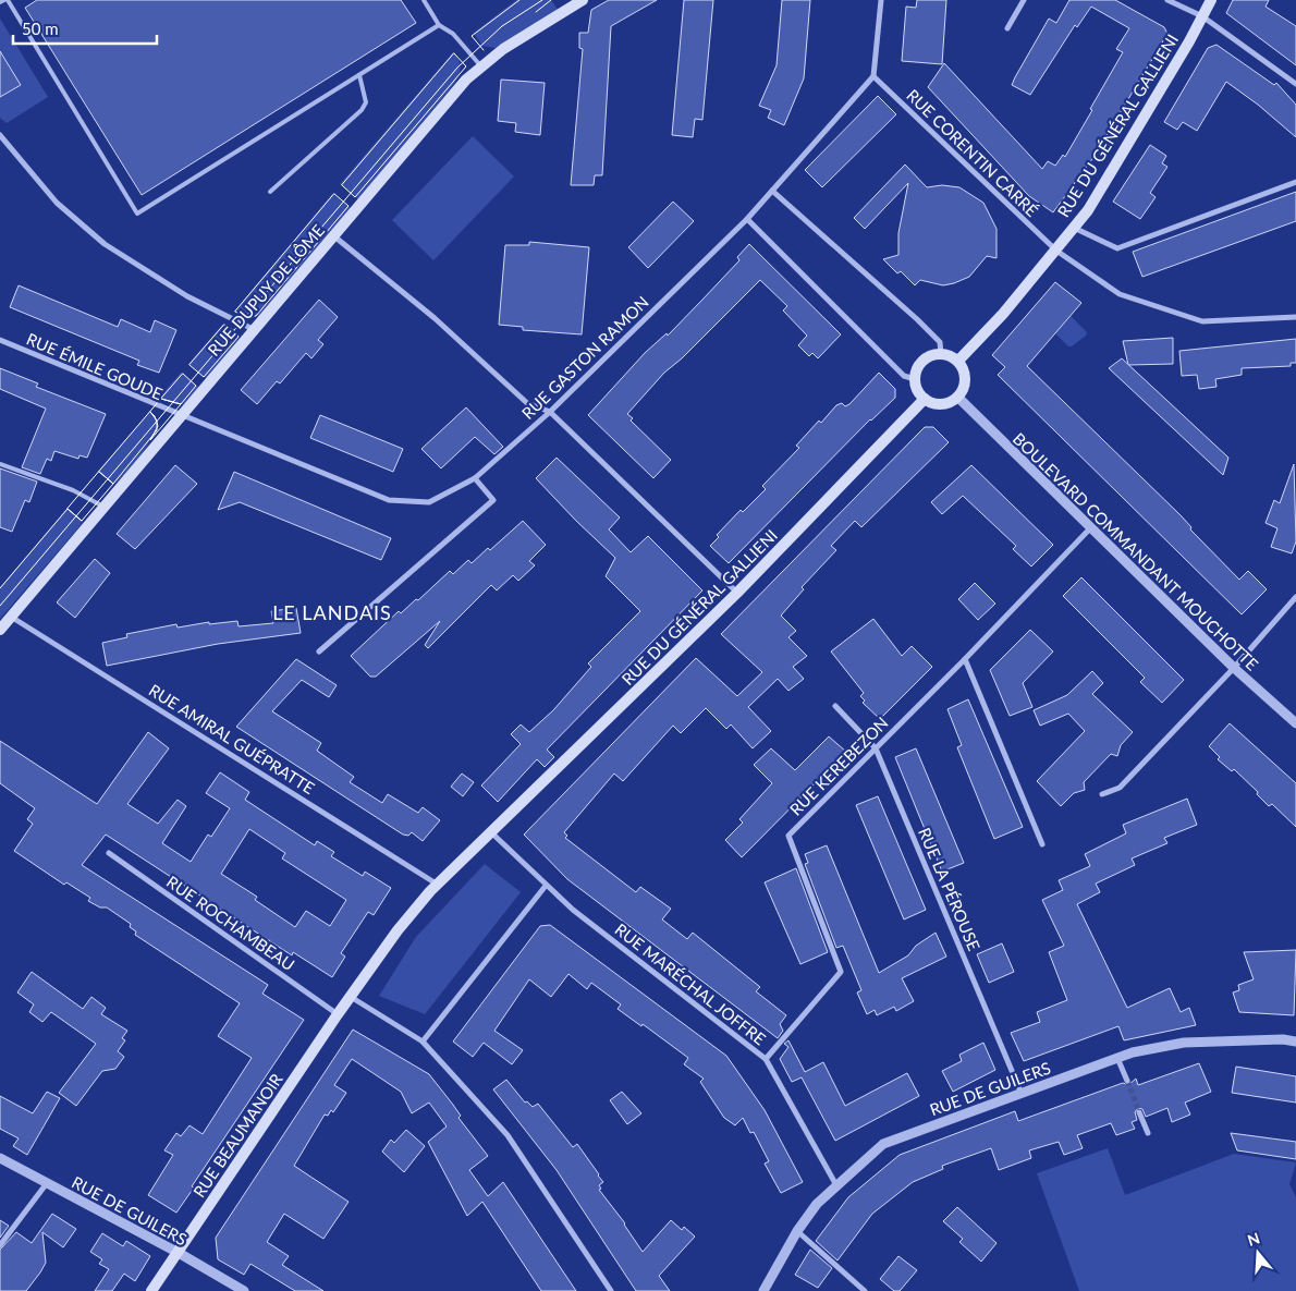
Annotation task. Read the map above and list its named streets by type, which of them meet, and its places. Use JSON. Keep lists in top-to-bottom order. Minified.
{"streets":{"main road":["RUE DU GÉNÉRAL GALLIENI","RUE DUPUY DE LÔME","RUE BEAUMANOIR"],"street":["RUE CORENTIN CARRÉ","RUE GASTON RAMON","RUE ÉMILE GOUDE","BOULEVARD COMMANDANT MOUCHOTTE","RUE AMIRAL GUÉPRATTE","RUE KEREBEZON","RUE LA PÉROUSE","RUE ROCHAMBEAU","RUE MARÉCHAL JOFFRE","RUE DE GUILERS"]},"crossings":[["RUE DU GÉNÉRAL GALLIENI","RUE CORENTIN CARRÉ"],["RUE DU GÉNÉRAL GALLIENI","BOULEVARD COMMANDANT MOUCHOTTE"],["RUE DU GÉNÉRAL GALLIENI","RUE AMIRAL GUÉPRATTE"],["RUE DU GÉNÉRAL GALLIENI","RUE MARÉCHAL JOFFRE"],["RUE DU GÉNÉRAL GALLIENI","RUE BEAUMANOIR"],["RUE CORENTIN CARRÉ","RUE GASTON RAMON"],["RUE DUPUY DE LÔME","RUE GASTON RAMON"],["RUE DUPUY DE LÔME","RUE ÉMILE GOUDE"],["RUE DUPUY DE LÔME","RUE AMIRAL GUÉPRATTE"],["RUE GASTON RAMON","RUE ÉMILE GOUDE"],["BOULEVARD COMMANDANT MOUCHOTTE","RUE KEREBEZON"],["RUE AMIRAL GUÉPRATTE","RUE BEAUMANOIR"],["RUE KEREBEZON","RUE LA PÉROUSE"],["RUE KEREBEZON","RUE MARÉCHAL JOFFRE"],["RUE LA PÉROUSE","RUE DE GUILERS"],["RUE ROCHAMBEAU","RUE BEAUMANOIR"],["RUE MARÉCHAL JOFFRE","RUE DE GUILERS"],["RUE DE GUILERS","RUE BEAUMANOIR"]],"districts":["LE LANDAIS"],"scale_bar":"50 m","north":"top"}
